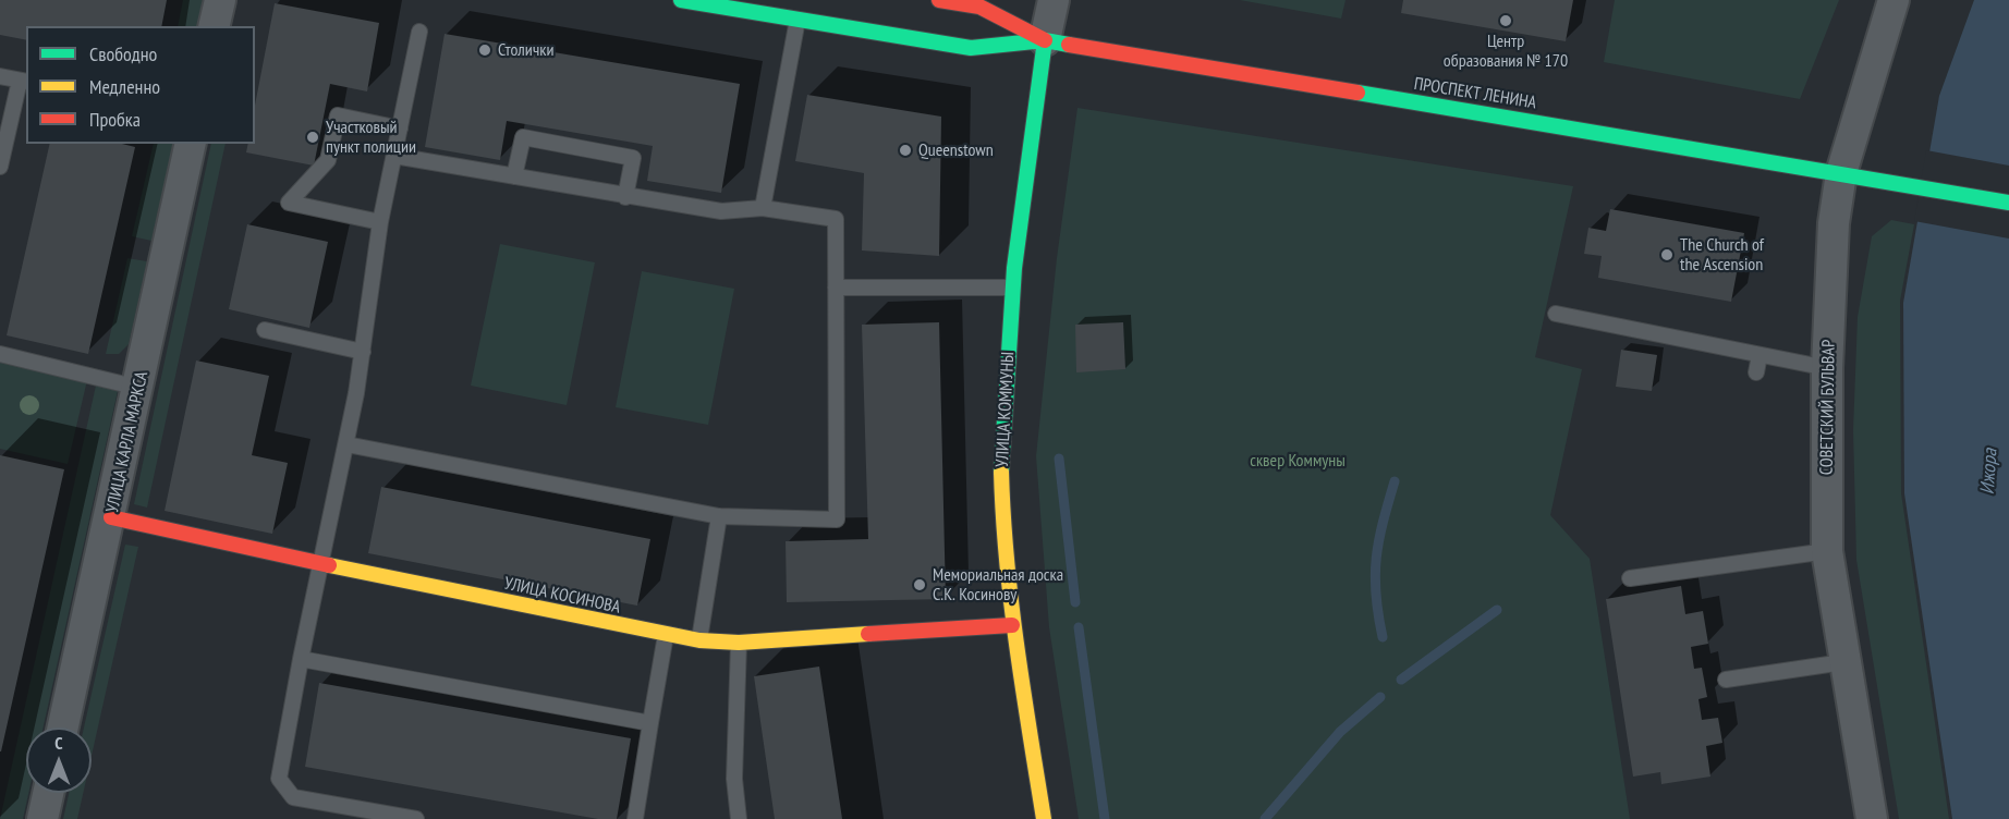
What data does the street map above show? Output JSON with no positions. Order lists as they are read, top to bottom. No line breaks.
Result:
{"streets":{"street":["ПРОСПЕКТ ЛЕНИНА","СОВЕТСКИЙ БУЛЬВАР","УЛИЦА КОММУНЫ","УЛИЦА КАРЛА МАРКСА","УЛИЦА КОСИНОВА"]},"crossings":[["ПРОСПЕКТ ЛЕНИНА","СОВЕТСКИЙ БУЛЬВАР"],["ПРОСПЕКТ ЛЕНИНА","УЛИЦА КОММУНЫ"],["УЛИЦА КОММУНЫ","УЛИЦА КОСИНОВА"],["УЛИЦА КАРЛА МАРКСА","УЛИЦА КОСИНОВА"]],"water":["Ижора"],"parks":["сквер Коммуны"],"places":["Центр образования № 170","Столички","Участковый пункт полиции","Queenstown","The Church of the Ascension","Мемориальная доска С.К. Косинову"],"legend":["Свободно","Медленно","Пробка"],"north":"top"}
